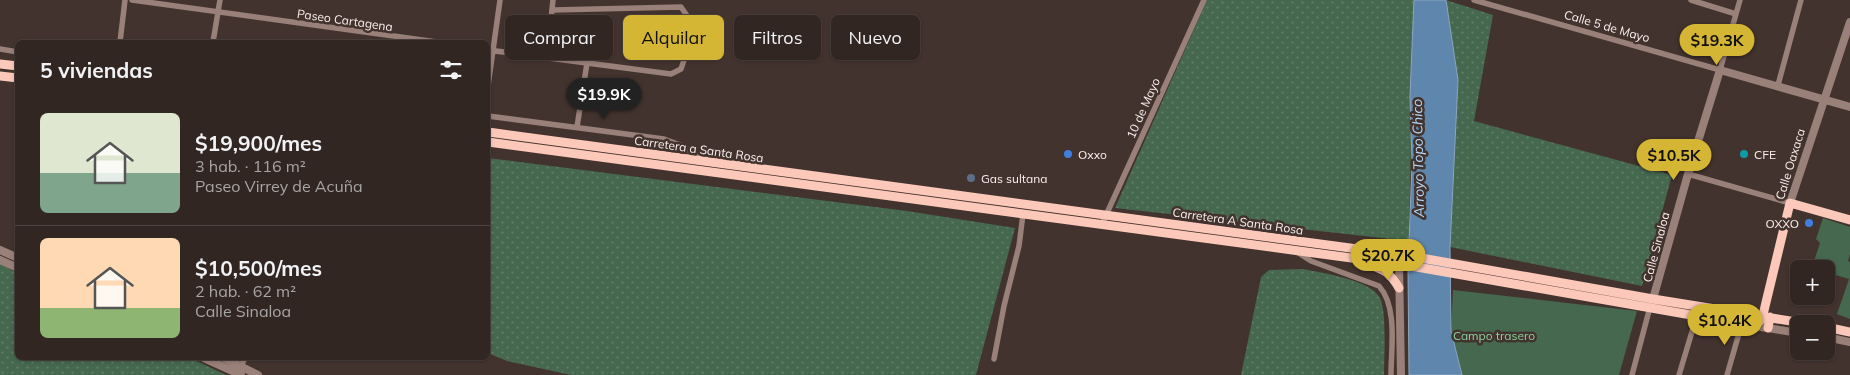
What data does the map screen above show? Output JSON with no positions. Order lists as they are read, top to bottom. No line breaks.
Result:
{"streets":{"main road":["Carretera a Santa Rosa","Calle Oaxaca","Carretera A Santa Rosa"],"street":["Paseo Cartagena","Calle 5 de Mayo","10 de Mayo","Calle Sinaloa"]},"crossings":[["Calle 5 de Mayo","Calle Oaxaca"],["Calle 5 de Mayo","Calle Sinaloa"],["10 de Mayo","Carretera A Santa Rosa"],["Carretera a Santa Rosa","Carretera A Santa Rosa"],["Carretera A Santa Rosa","Calle Sinaloa"]],"water":["Arroyo Topo Chico"],"parks":["Campo trasero"],"places":["Oxxo","CFE","Gas sultana","OXXO"],"page":{"chip":["Comprar","Alquilar","Filtros","Nuevo"],"price":["$19.3K","$19.9K","$10.5K","$20.7K","$10.4K"],"heading":"5 viviendas","list":[{"name":"$19,900/mes","note":"3 hab. · 116 m² · Paseo Virrey de Acuña"},{"name":"$10,500/mes","note":"2 hab. · 62 m² · Calle Sinaloa"}],"map_buttons":["+","−"]}}
